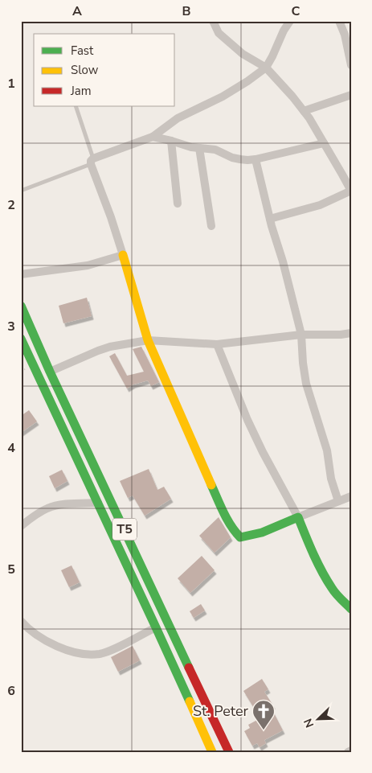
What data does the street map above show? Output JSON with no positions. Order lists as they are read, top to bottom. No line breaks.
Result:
{"streets":{"main road":["T5"]},"places":{"church":["St. Peter"]},"legend":["Fast","Slow","Jam"],"north":"bottom left","grid":{"columns":["A","B","C"],"rows":["1","2","3","4","5","6"]}}
